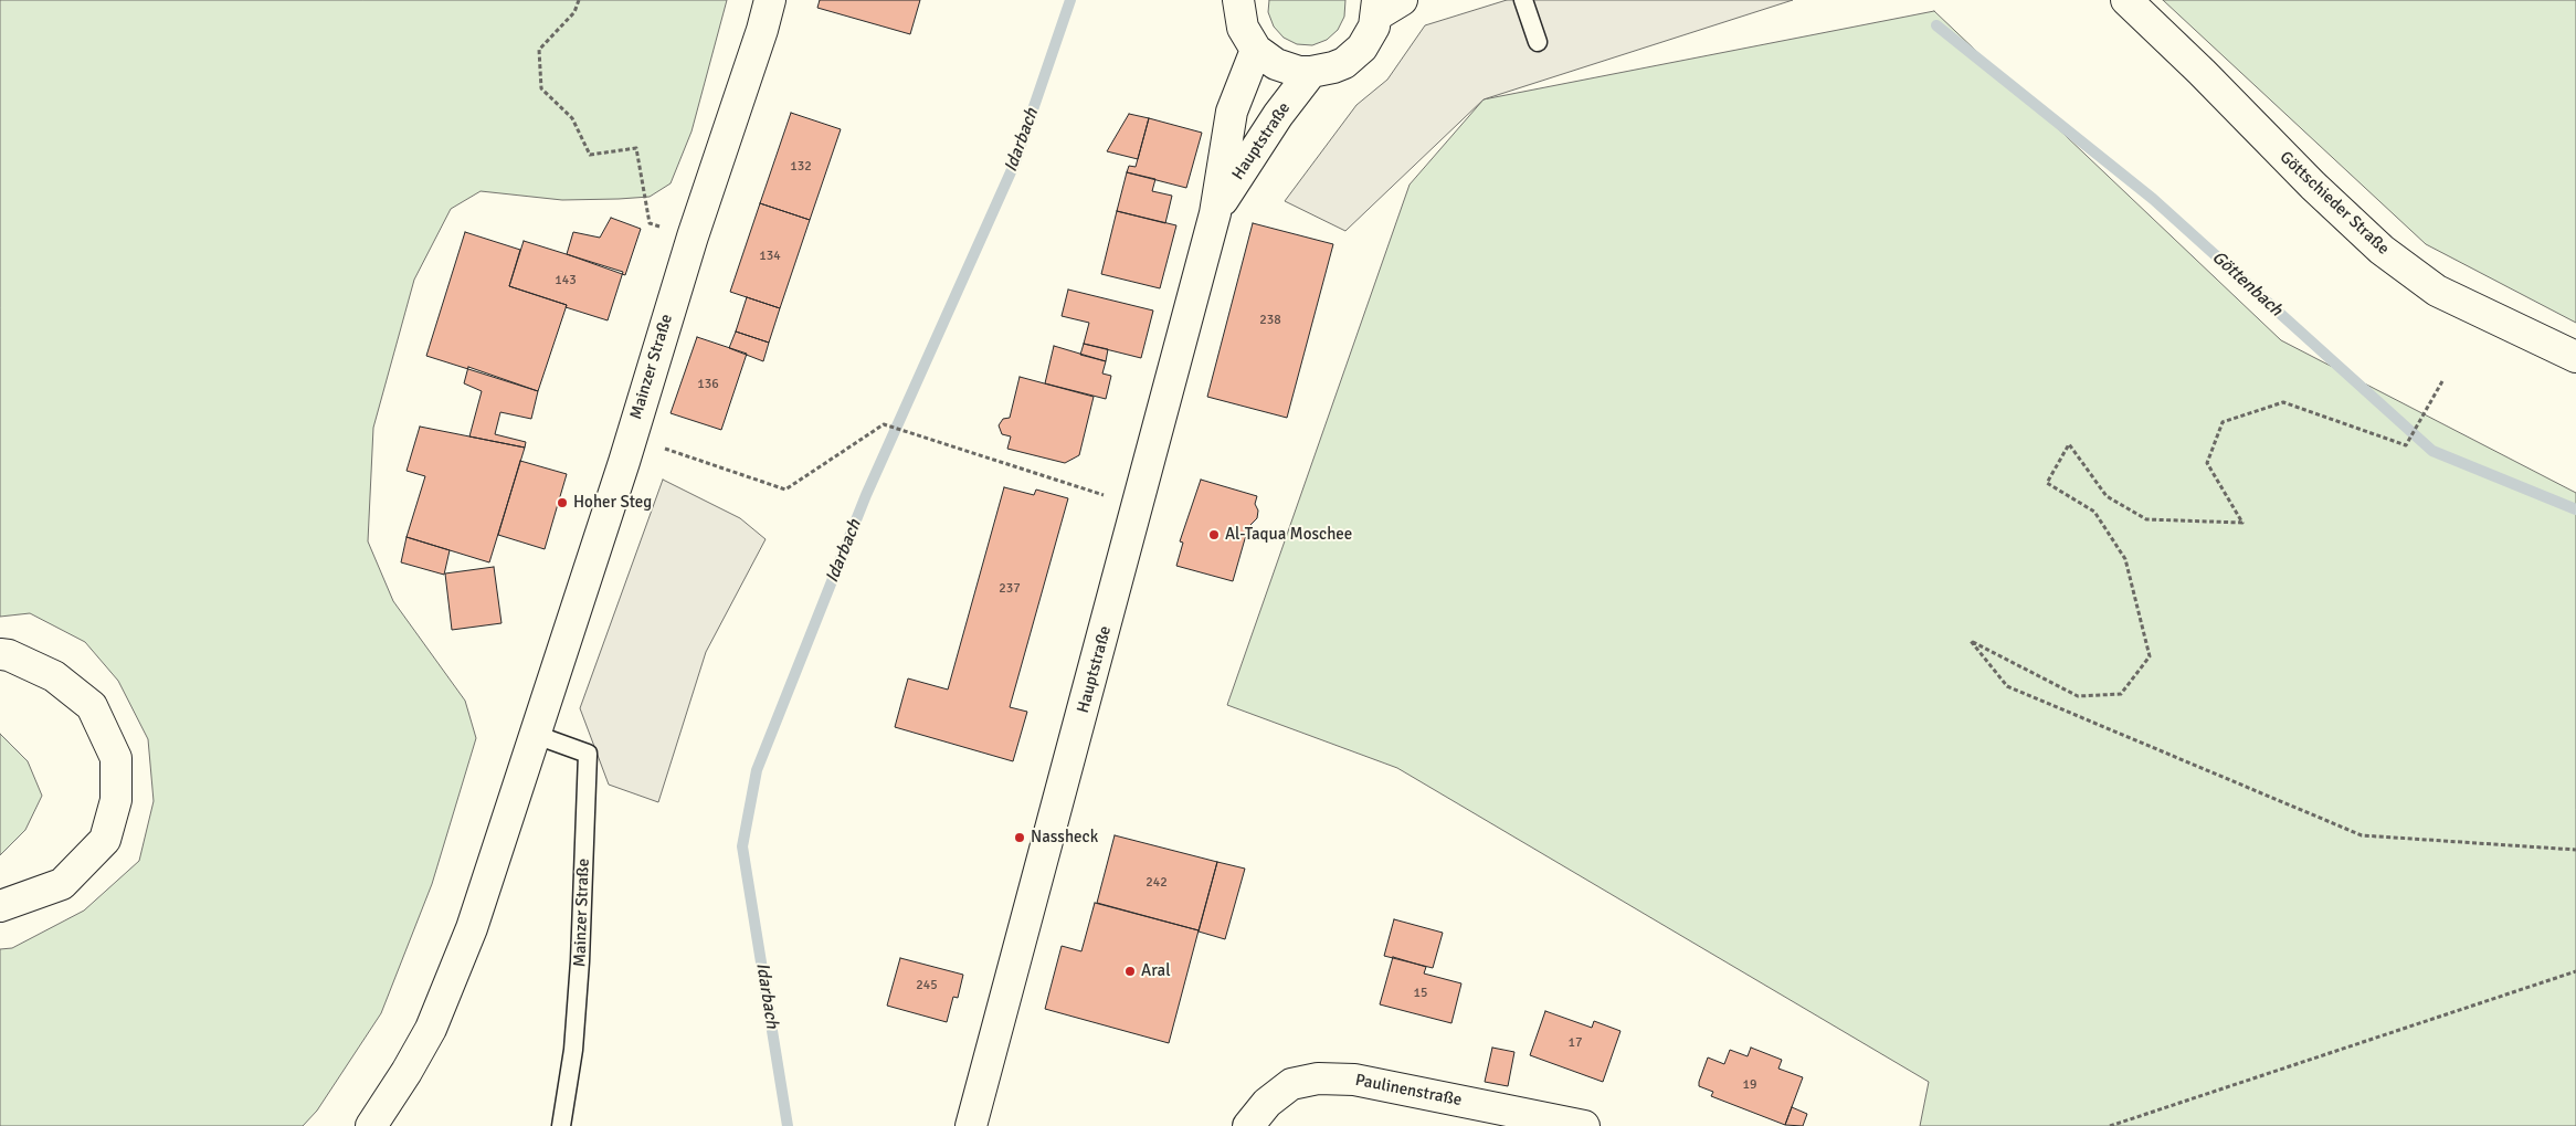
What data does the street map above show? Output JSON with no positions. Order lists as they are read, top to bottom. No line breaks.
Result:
{"streets":{"main road":["Hauptstraße","Göttschieder Straße","Mainzer Straße","Paulinenstraße"]},"water":["Idarbach","Göttenbach"],"places":["Hoher Steg","Al-Taqua Moschee","Nassheck","Aral"],"house_numbers":["132","134","143","238","136","237","242","245","15","17","19"]}
